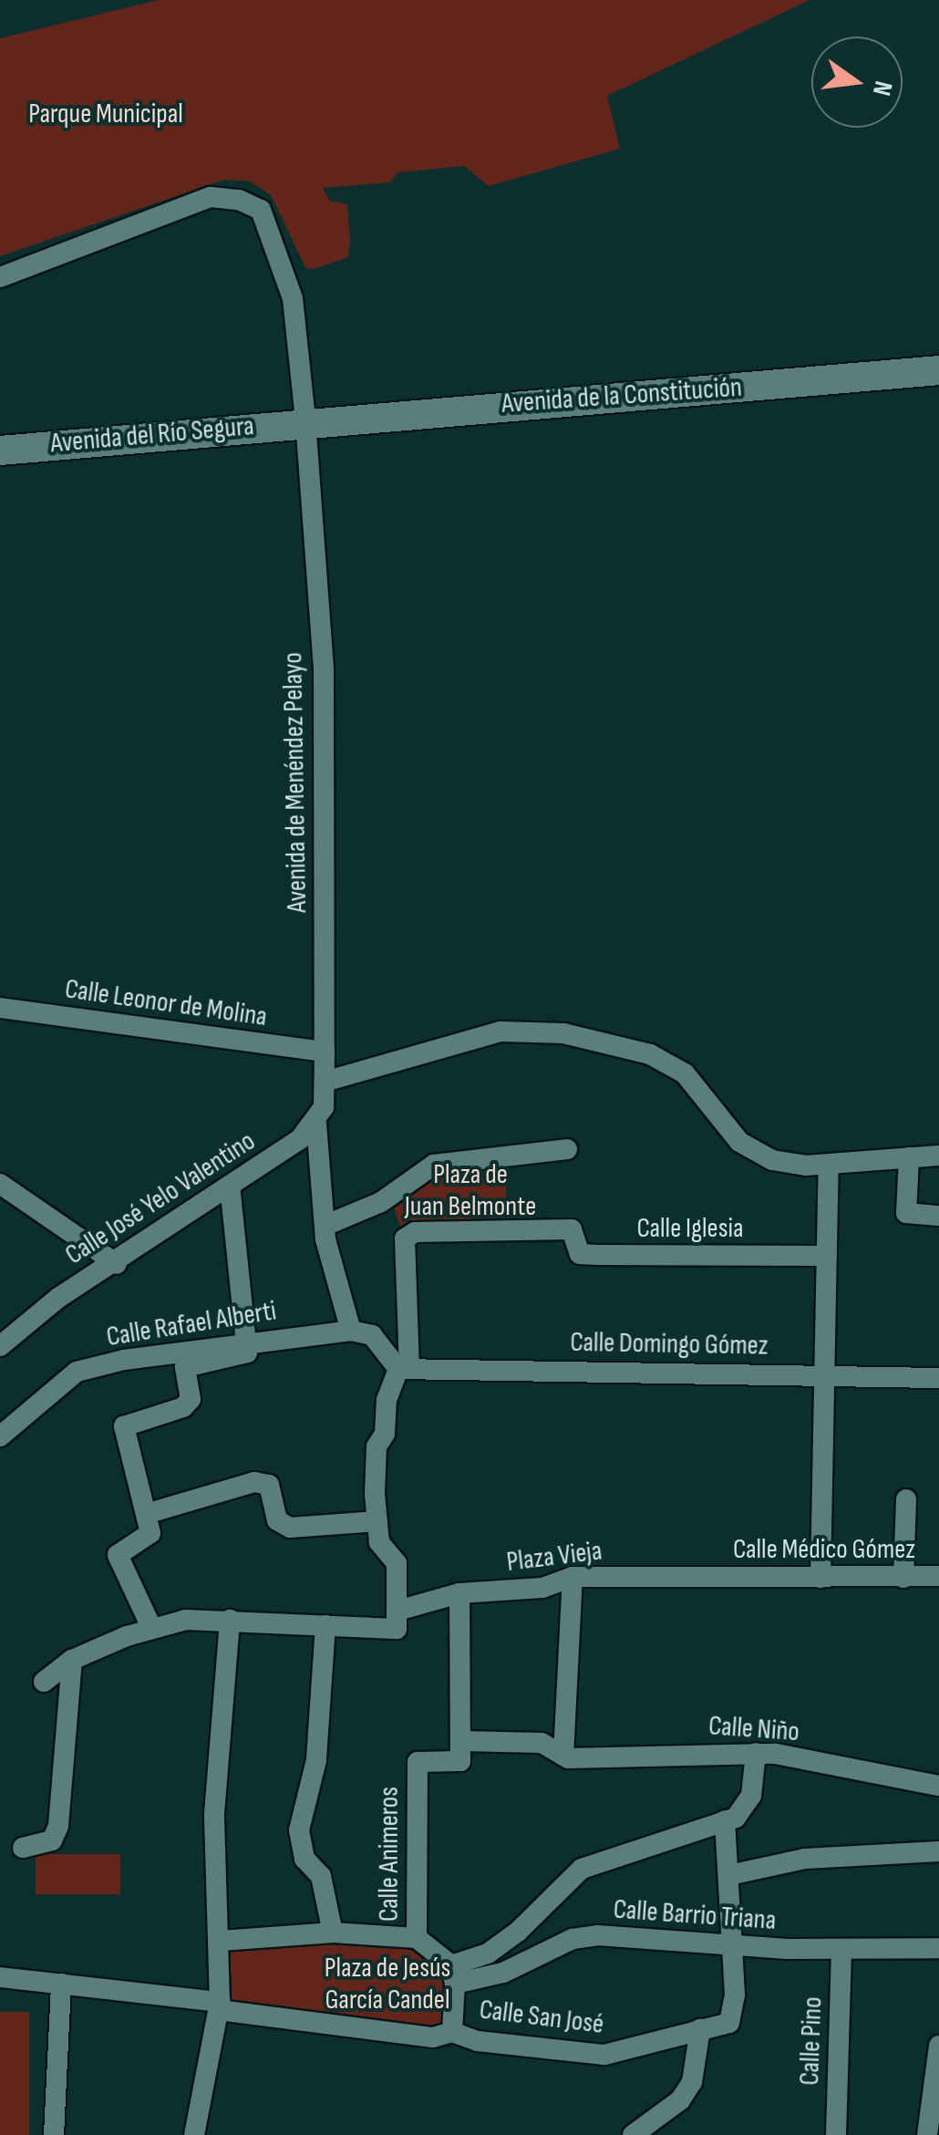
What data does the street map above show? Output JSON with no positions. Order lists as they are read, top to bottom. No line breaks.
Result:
{"streets":{"street":["Avenida de la Constitución","Avenida del Río Segura","Avenida de Menéndez Pelayo","Calle Leonor de Molina","Calle José Yelo Valentino","Calle Iglesia","Calle Rafael Alberti","Calle Domingo Gómez","Calle Médico Gómez","Plaza Vieja","Calle Niño","Calle Animeros","Calle Barrio Triana","Calle San José","Calle Pino"]},"crossings":[["Avenida de la Constitución","Avenida del Río Segura"],["Avenida de la Constitución","Avenida de Menéndez Pelayo"],["Avenida del Río Segura","Avenida de Menéndez Pelayo"],["Avenida de Menéndez Pelayo","Calle Leonor de Molina"],["Calle Iglesia","Calle Domingo Gómez"],["Calle Médico Gómez","Plaza Vieja"],["Calle Niño","Calle Animeros"],["Calle Barrio Triana","Calle San José"],["Calle Barrio Triana","Calle Pino"]],"parks":["Parque Municipal","Plaza de Juan Belmonte","Plaza de Jesús García Candel"],"north":"right"}
